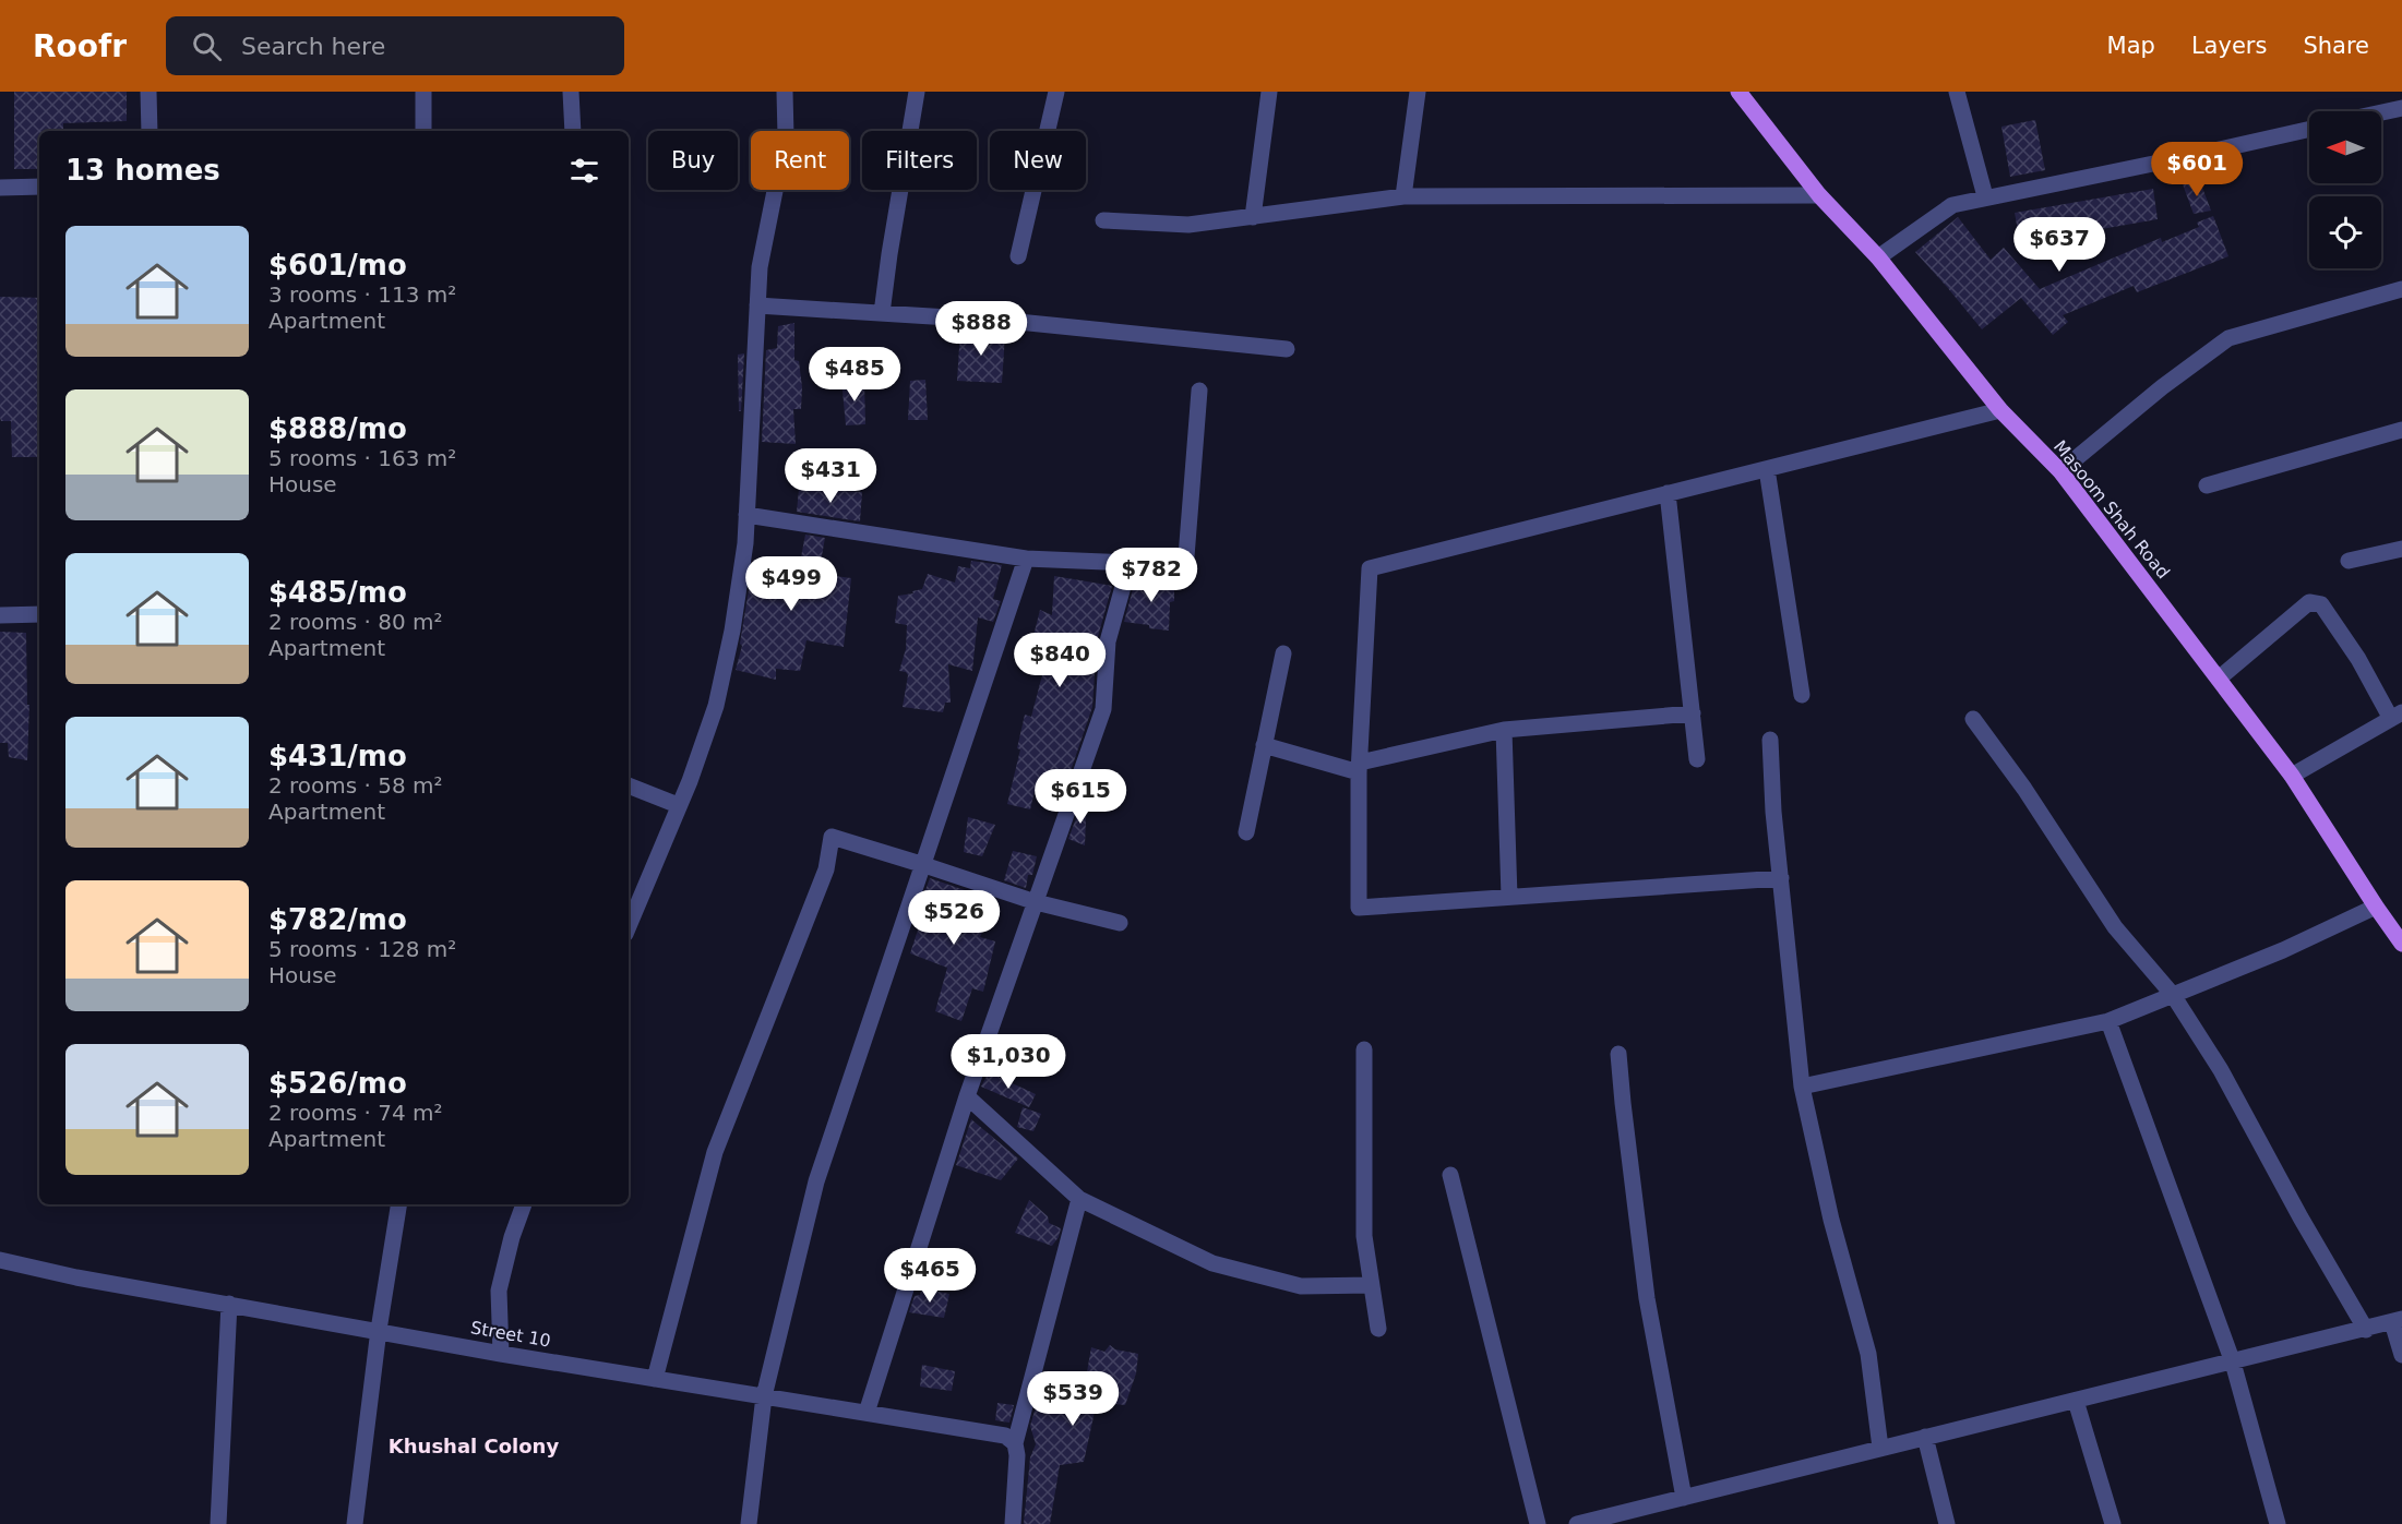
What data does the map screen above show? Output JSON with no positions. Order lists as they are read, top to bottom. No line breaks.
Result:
{"streets":{"main road":["Masoom Shah Road"],"street":["Street 10"]},"districts":["Khushal Colony"],"north":"left","page":{"header":"Roofr","search":"Search here","nav":["Map","Layers","Share"],"chip":["Buy","Rent","Filters","New"],"heading":"13 homes","price":["$601","$637","$888","$485","$431","$782","$499","$840","$615","$526","$1,030","$465","$539"],"list":[{"name":"$601/mo","note":"3 rooms · 113 m² · Apartment"},{"name":"$888/mo","note":"5 rooms · 163 m² · House"},{"name":"$485/mo","note":"2 rooms · 80 m² · Apartment"},{"name":"$431/mo","note":"2 rooms · 58 m² · Apartment"},{"name":"$782/mo","note":"5 rooms · 128 m² · House"},{"name":"$526/mo","note":"2 rooms · 74 m² · Apartment"}]}}
